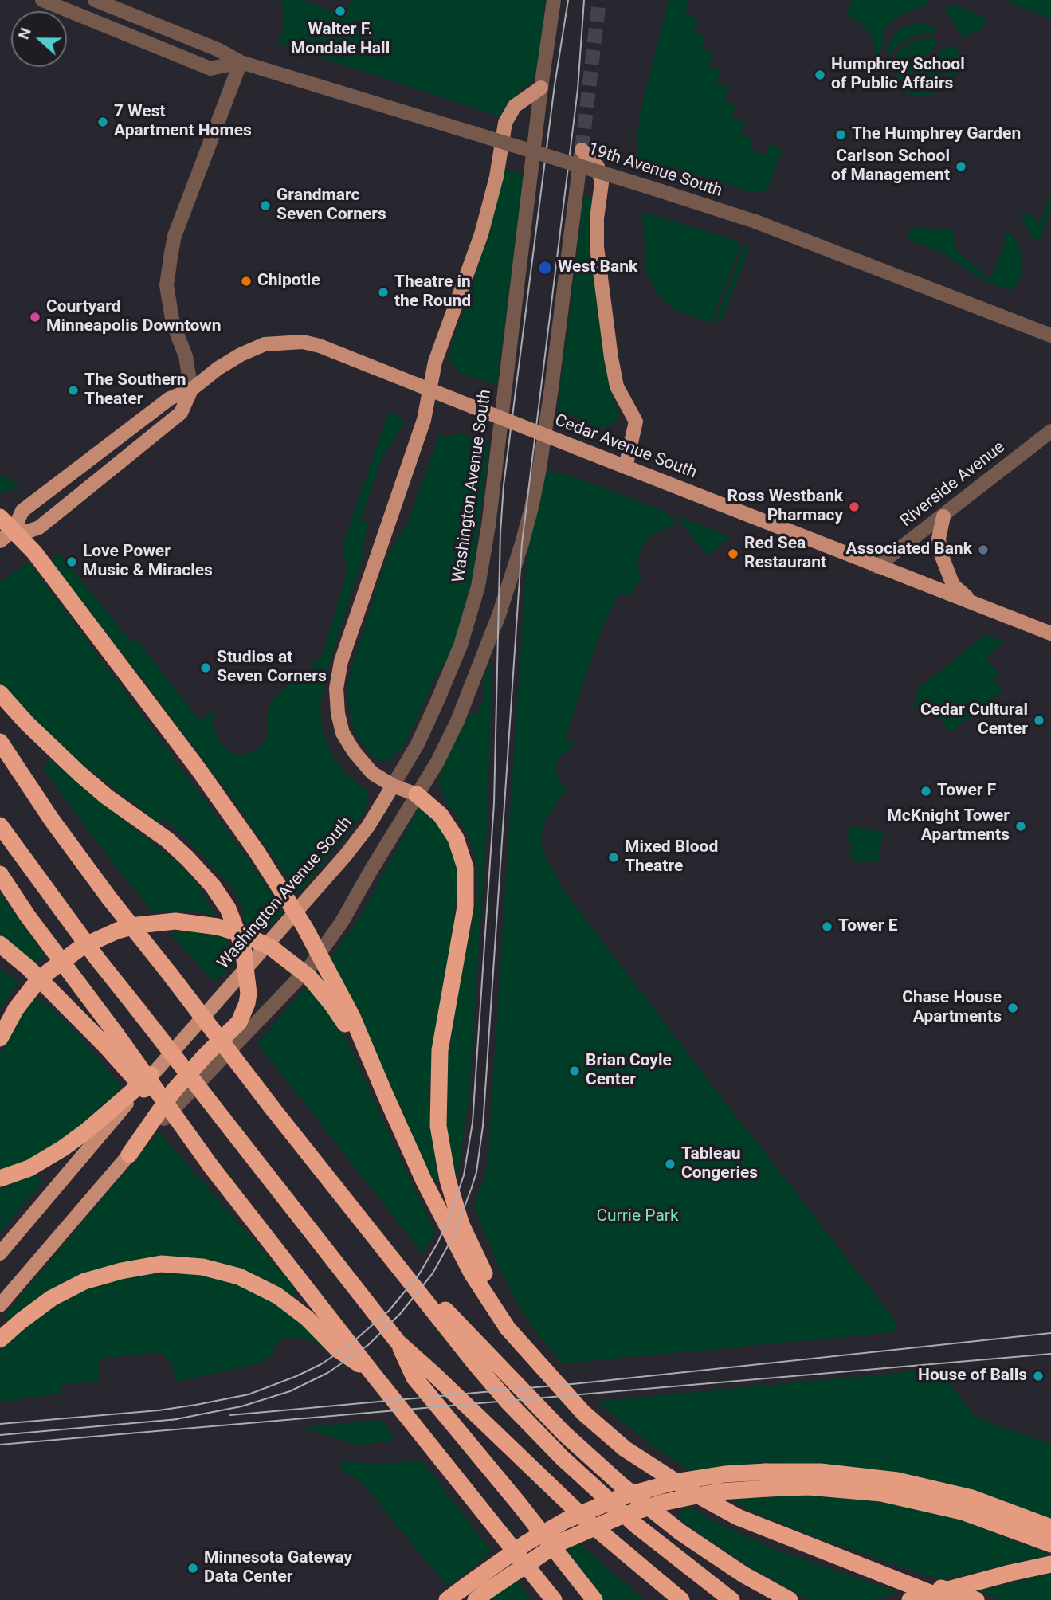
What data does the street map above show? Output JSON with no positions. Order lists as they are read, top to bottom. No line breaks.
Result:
{"streets":{"main road":["Cedar Avenue South","Washington Avenue South"],"street":["19th Avenue South","Riverside Avenue"]},"crossings":[["Cedar Avenue South","Riverside Avenue"]],"parks":["Currie Park"],"places":["Walter F. Mondale Hall","Humphrey School of Public Affairs","7 West Apartment Homes","The Humphrey Garden","Carlson School of Management","Grandmarc Seven Corners","West Bank","Chipotle","Theatre in the Round","Courtyard Minneapolis Downtown","The Southern Theater","Ross Westbank Pharmacy","Associated Bank","Red Sea Restaurant","Love Power Music & Miracles","Studios at Seven Corners","Cedar Cultural Center","Tower F","McKnight Tower Apartments","Mixed Blood Theatre","Tower E","Chase House Apartments","Brian Coyle Center","Tableau Congeries","House of Balls","Minnesota Gateway Data Center"],"north":"left"}
